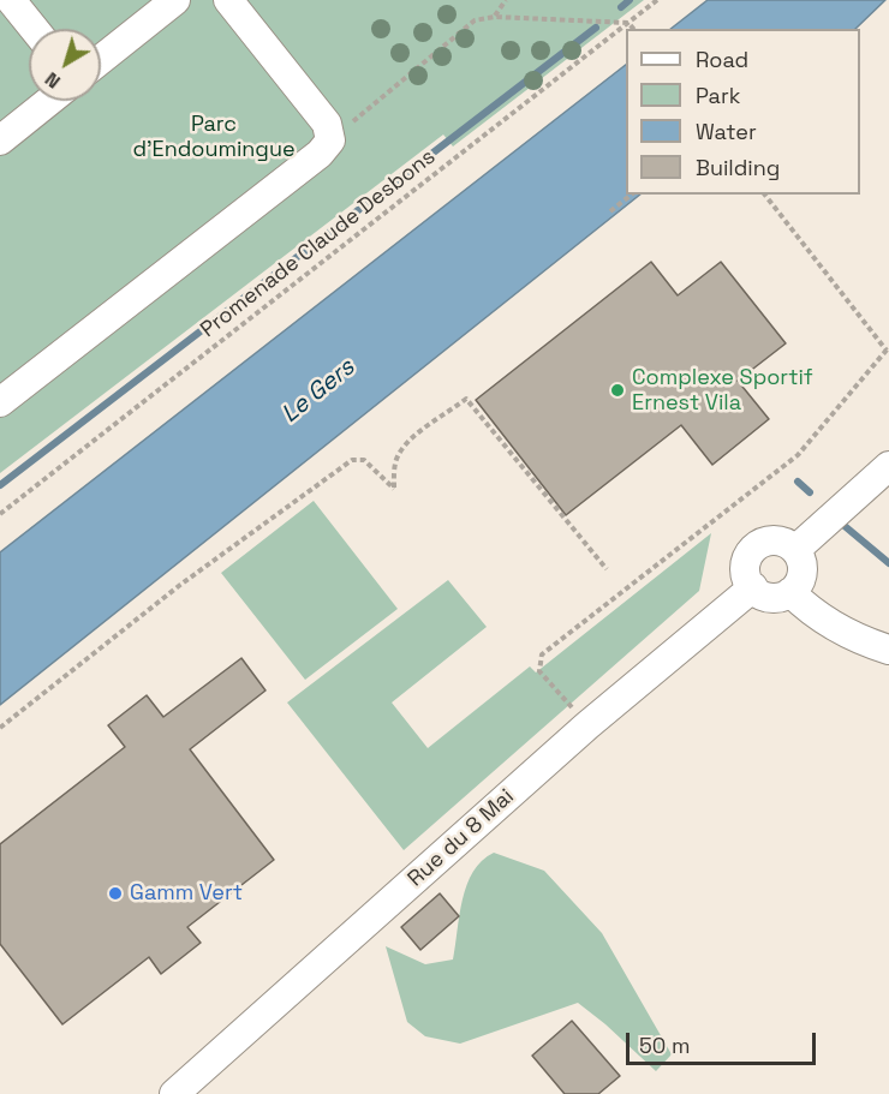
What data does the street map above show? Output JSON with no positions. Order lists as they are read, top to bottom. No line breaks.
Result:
{"streets":{"street":["Rue du 8 Mai"],"path":["Promenade Claude Desbons"]},"water":["Le Gers"],"parks":["Parc d’Endoumingue"],"places":["Complexe Sportif Ernest Vila","Gamm Vert"],"legend":["Road","Park","Water","Building"],"scale_bar":"50 m","north":"bottom left"}
